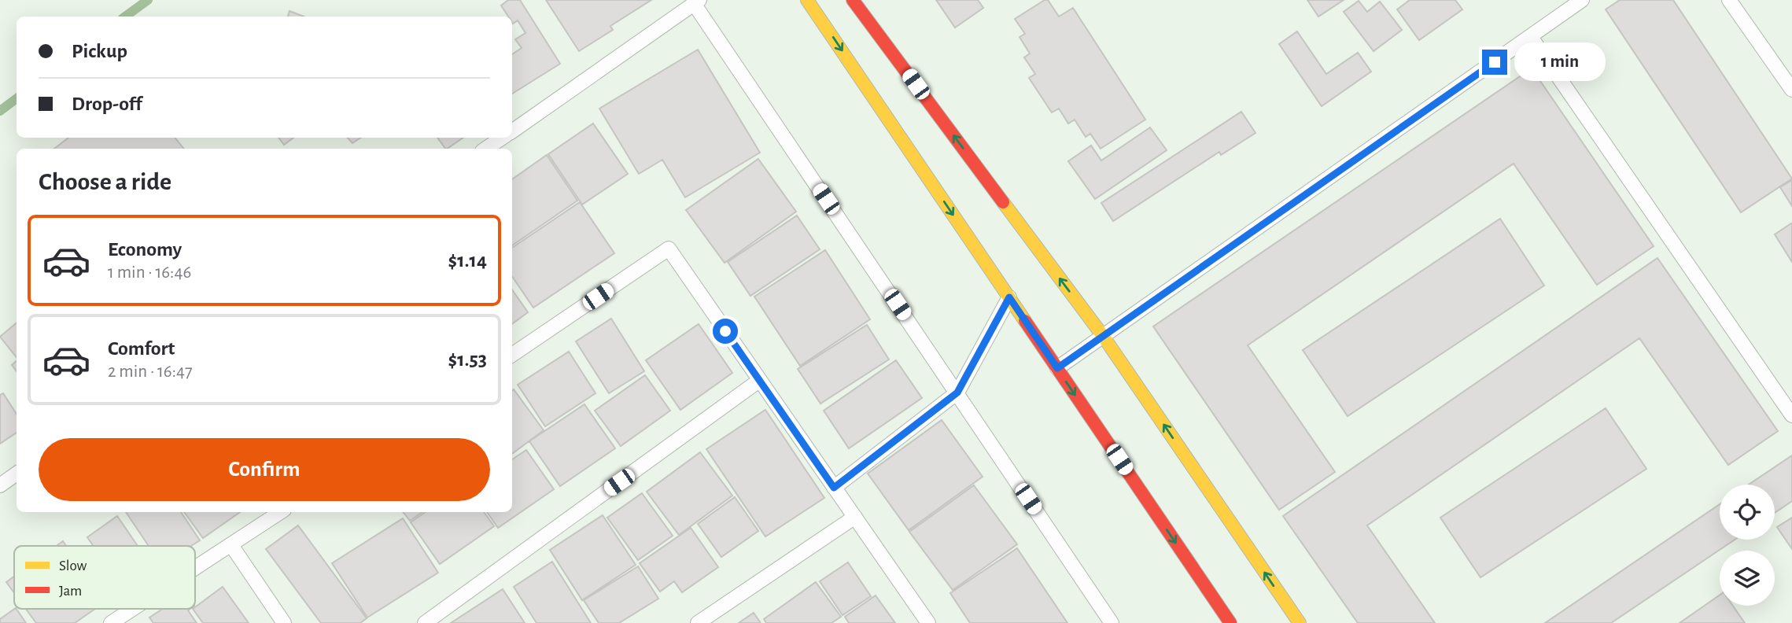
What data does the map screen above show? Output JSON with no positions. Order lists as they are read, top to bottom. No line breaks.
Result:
{"legend":["Slow","Jam"],"page":{"banner":["Pickup","Drop-off"],"bubble":"1 min","heading":"Choose a ride","list":[{"name":"Economy","note":"1 min · 16:46","value":"$1.14"},{"name":"Comfort","note":"2 min · 16:47","value":"$1.53"}],"buttons":"Confirm"}}
